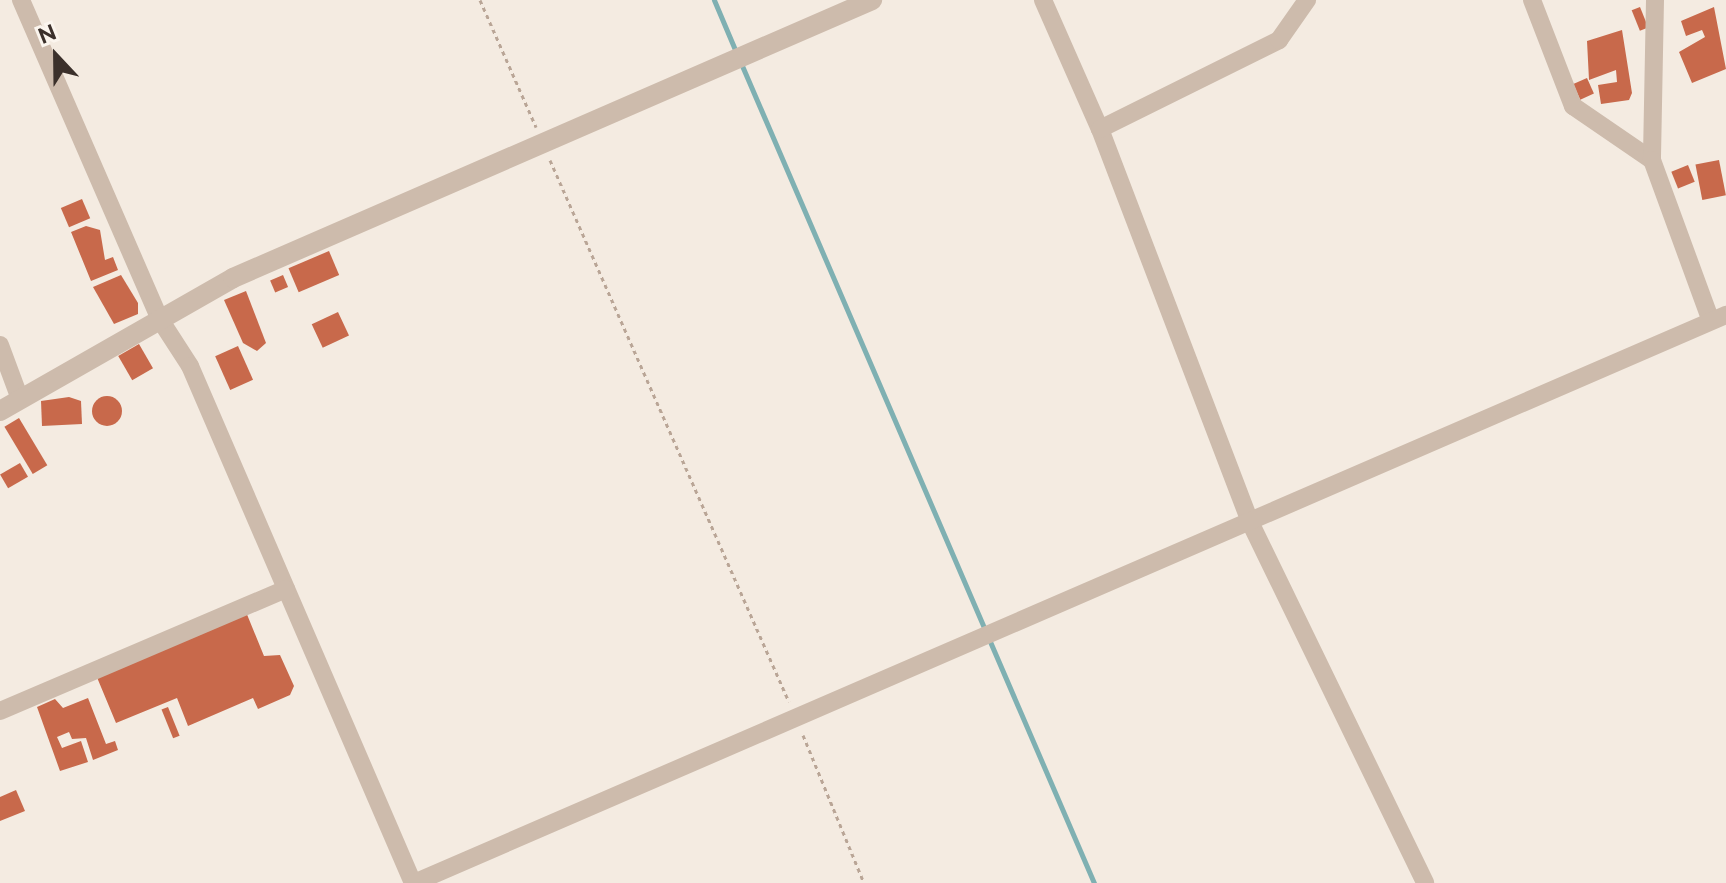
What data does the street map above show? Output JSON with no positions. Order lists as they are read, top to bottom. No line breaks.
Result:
{"north":"top"}
